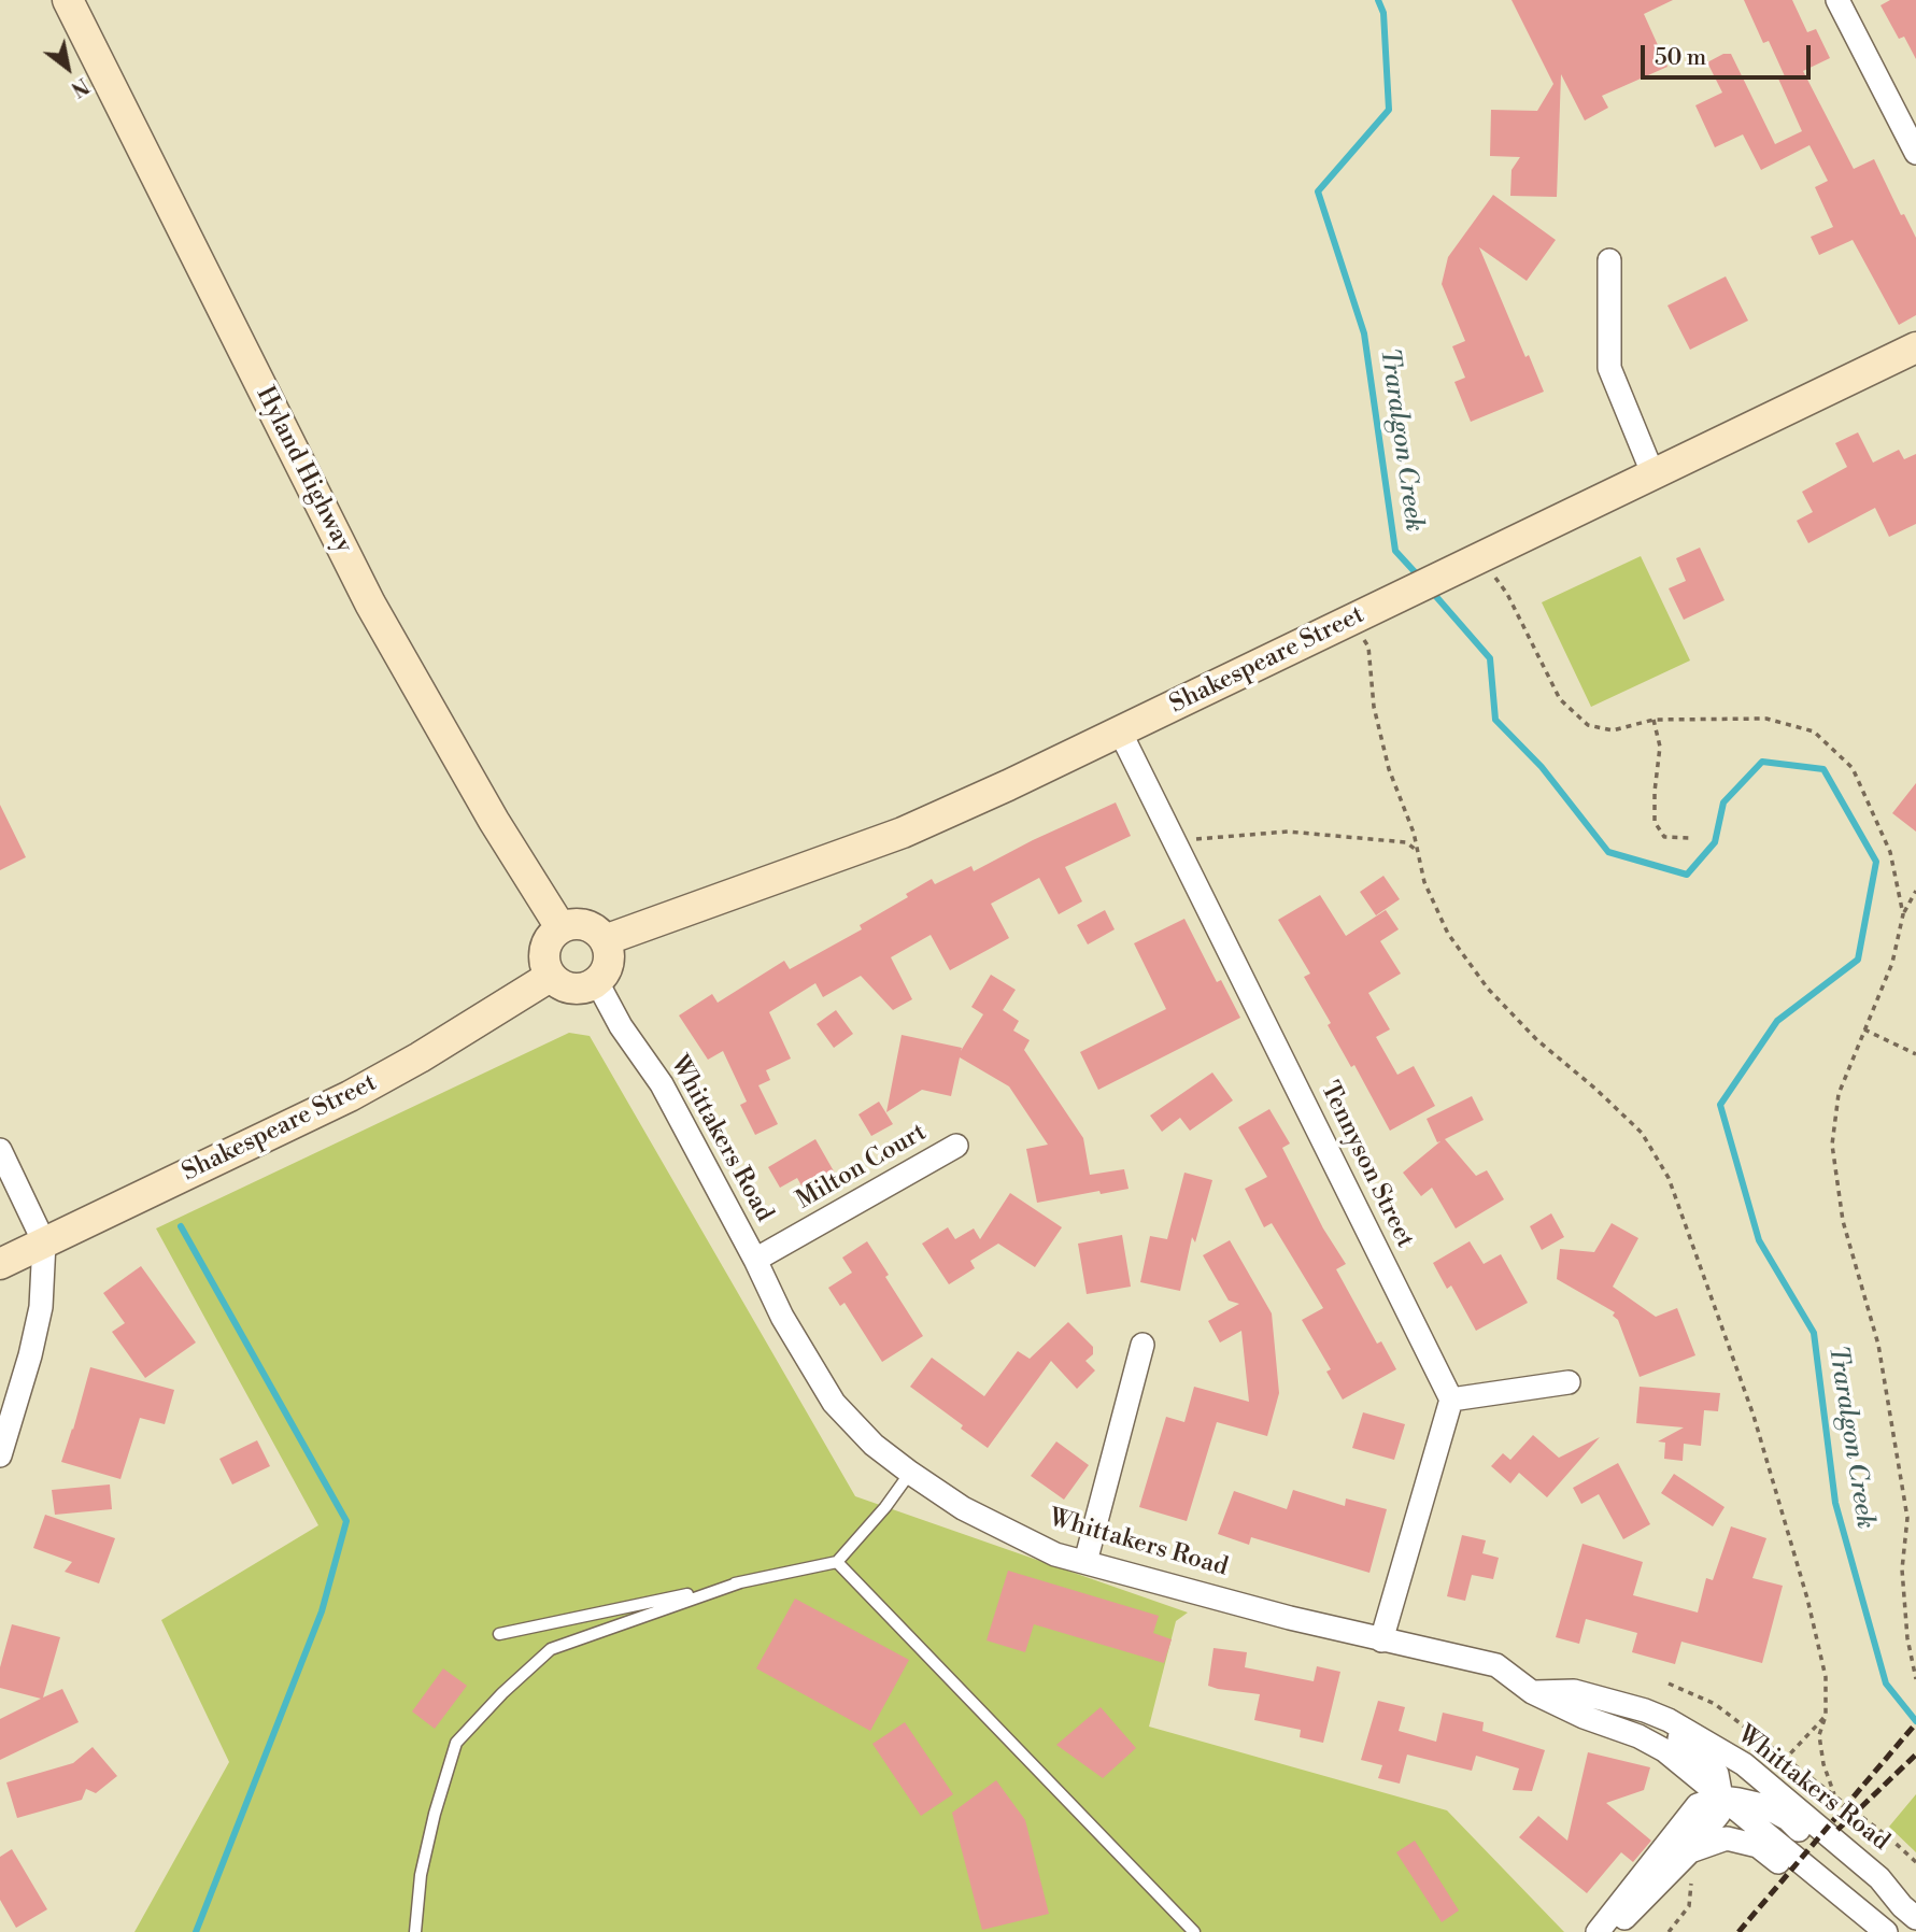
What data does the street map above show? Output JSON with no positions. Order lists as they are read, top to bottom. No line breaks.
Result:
{"streets":{"main road":["Hyland Highway","Shakespeare Street"],"street":["Whittakers Road","Tennyson Street","Milton Court"]},"crossings":[["Hyland Highway","Shakespeare Street"],["Hyland Highway","Whittakers Road"],["Shakespeare Street","Whittakers Road"],["Shakespeare Street","Tennyson Street"],["Whittakers Road","Milton Court"]],"water":["Traralgon Creek"],"scale_bar":"50 m","north":"bottom right"}
